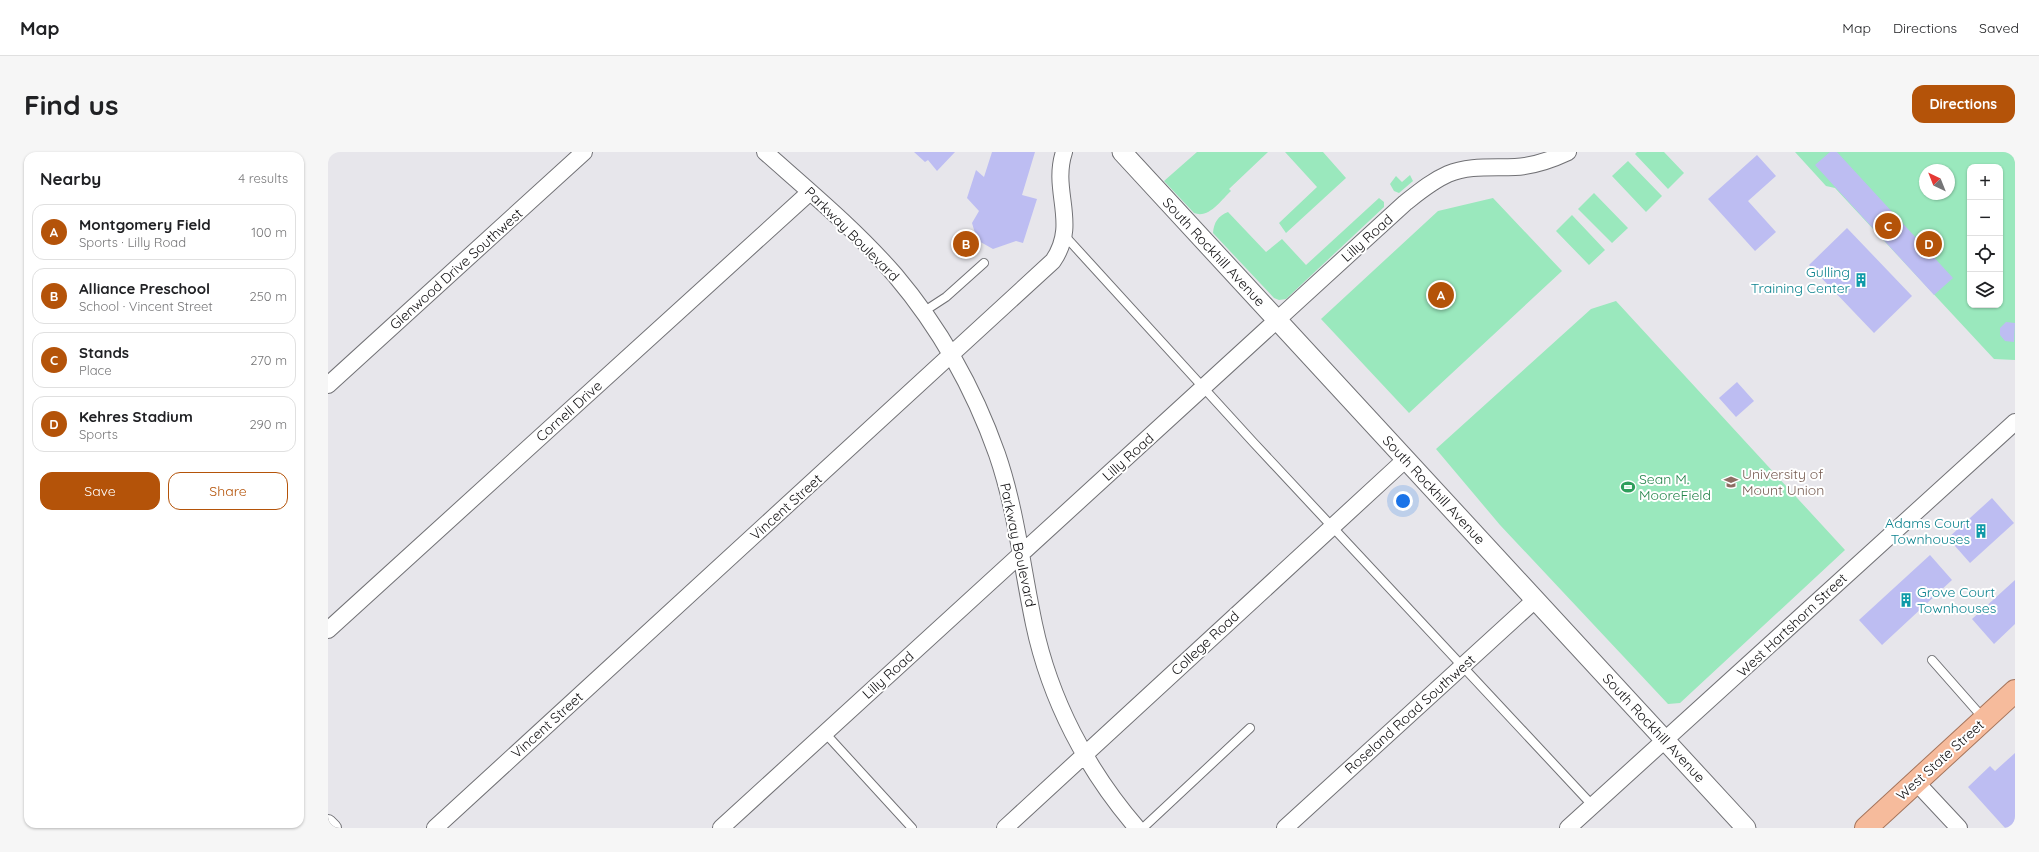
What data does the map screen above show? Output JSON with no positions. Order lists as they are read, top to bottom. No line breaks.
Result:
{"streets":{"highway":["West State Street"],"street":["Parkway Boulevard","Lilly Road","South Rockhill Avenue","Glenwood Drive Southwest","Cornell Drive","Vincent Street","West Hartshorn Street","College Road","Roseland Road Southwest"]},"crossings":[["Parkway Boulevard","Lilly Road"],["Parkway Boulevard","Cornell Drive"],["Parkway Boulevard","Vincent Street"],["Parkway Boulevard","College Road"],["Lilly Road","South Rockhill Avenue"],["South Rockhill Avenue","West Hartshorn Street"],["South Rockhill Avenue","College Road"],["South Rockhill Avenue","Roseland Road Southwest"]],"places":{"building":["Gulling Training Center","Adams Court Townhouses","Grove Court Townhouses"],"school or university":["University of Mount Union"],"sports":["Sean M. MooreField"]},"north":"top left","page":{"header":"Map","nav":["Map","Directions","Saved"],"buttons":["Directions",["Save","Share"]],"title":"Find us","heading":["Nearby","4 results"],"map_buttons":["+","−"],"list":[{"mark":"A","name":"Montgomery Field","note":"Sports · Lilly Road","value":"100 m"},{"mark":"B","name":"Alliance Preschool","note":"School · Vincent Street","value":"250 m"},{"mark":"C","name":"Stands","note":"Place","value":"270 m"},{"mark":"D","name":"Kehres Stadium","note":"Sports","value":"290 m"}],"pins":["C","B","D","A"]}}
